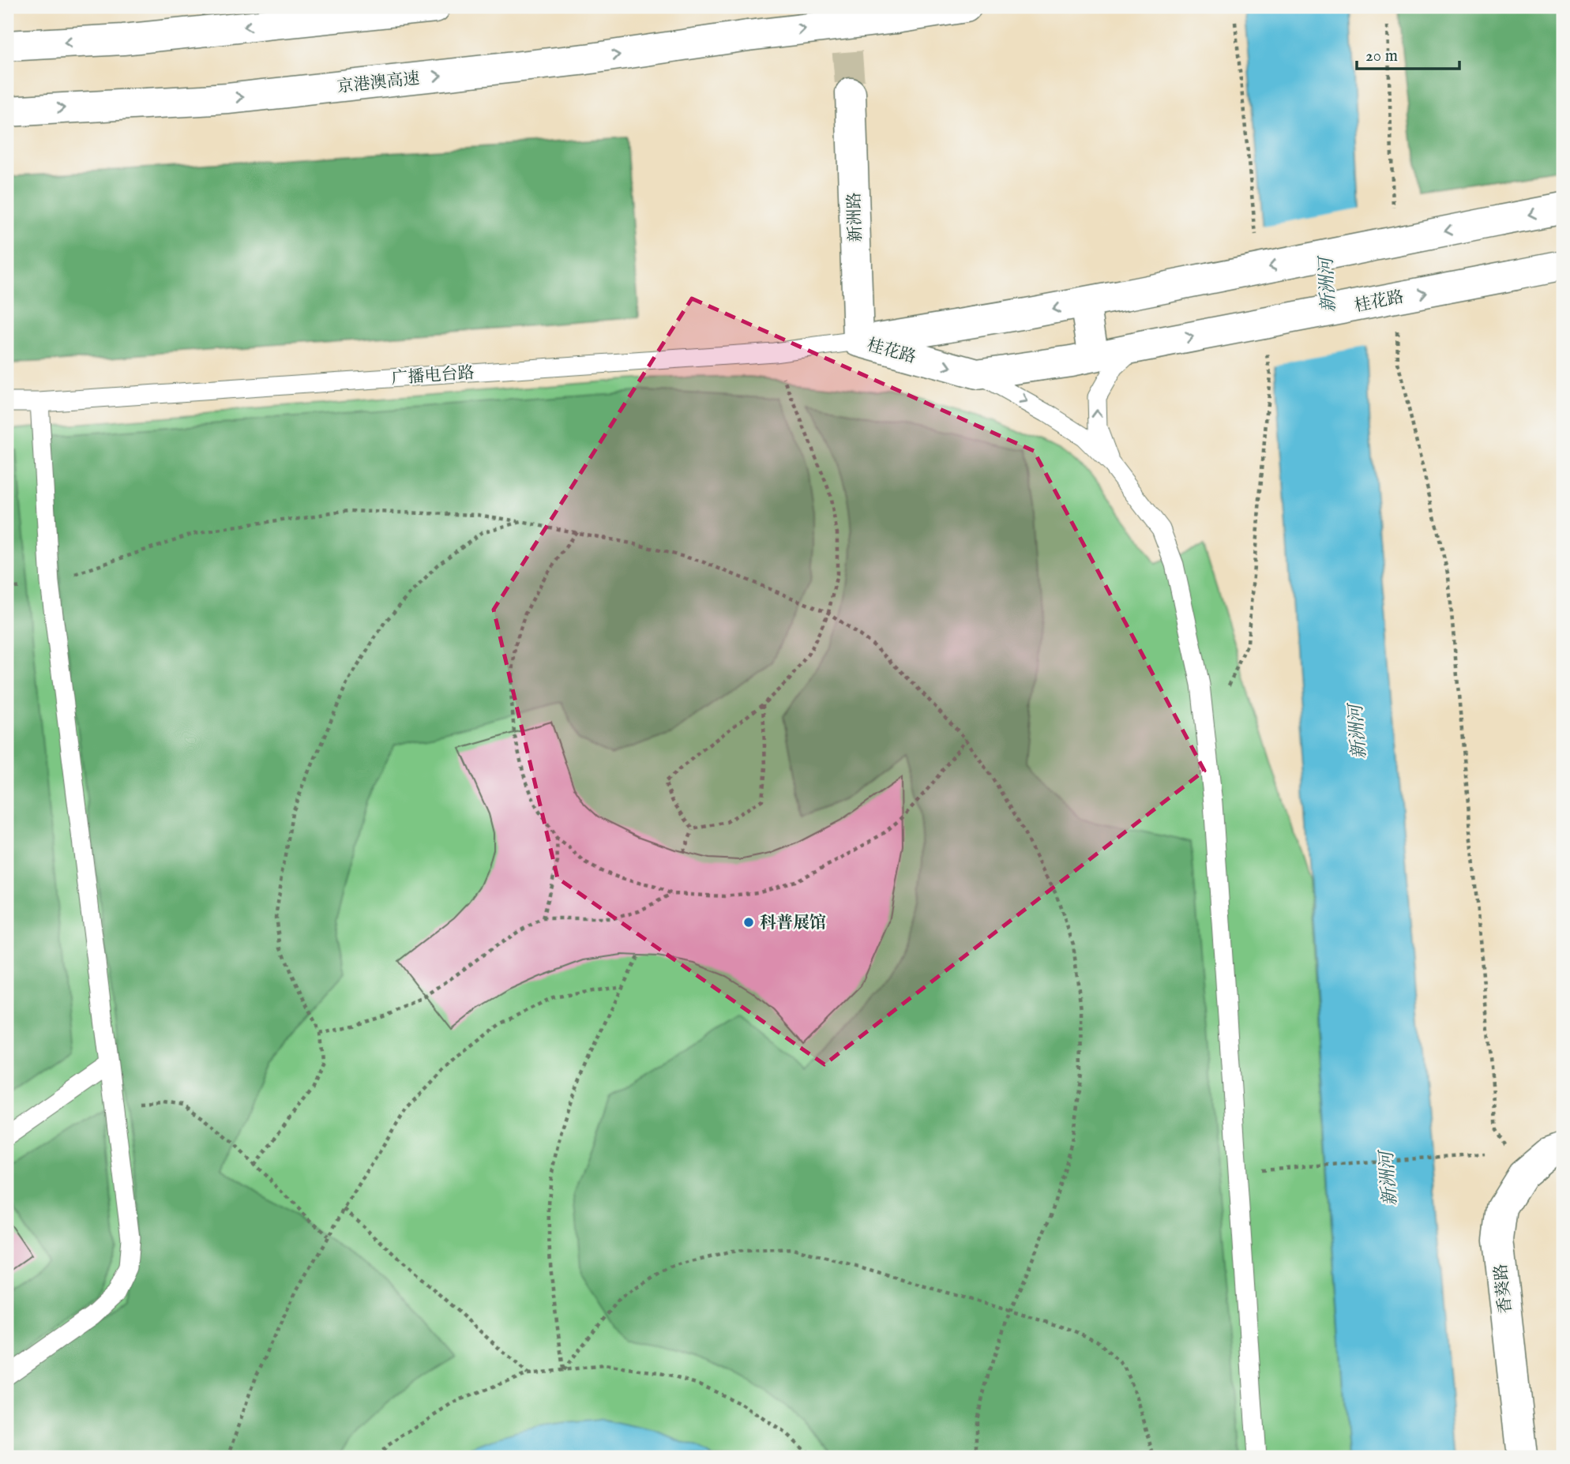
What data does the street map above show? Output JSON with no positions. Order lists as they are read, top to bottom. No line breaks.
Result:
{"streets":{"main road":["京港澳高速","新洲路","桂花路","香葵路"],"lane":["广播电台路"]},"crossings":[["新洲路","桂花路"],["新洲路","广播电台路"],["桂花路","广播电台路"]],"water":["新洲河"],"places":["科普展馆"],"scale_bar":"20 m"}
